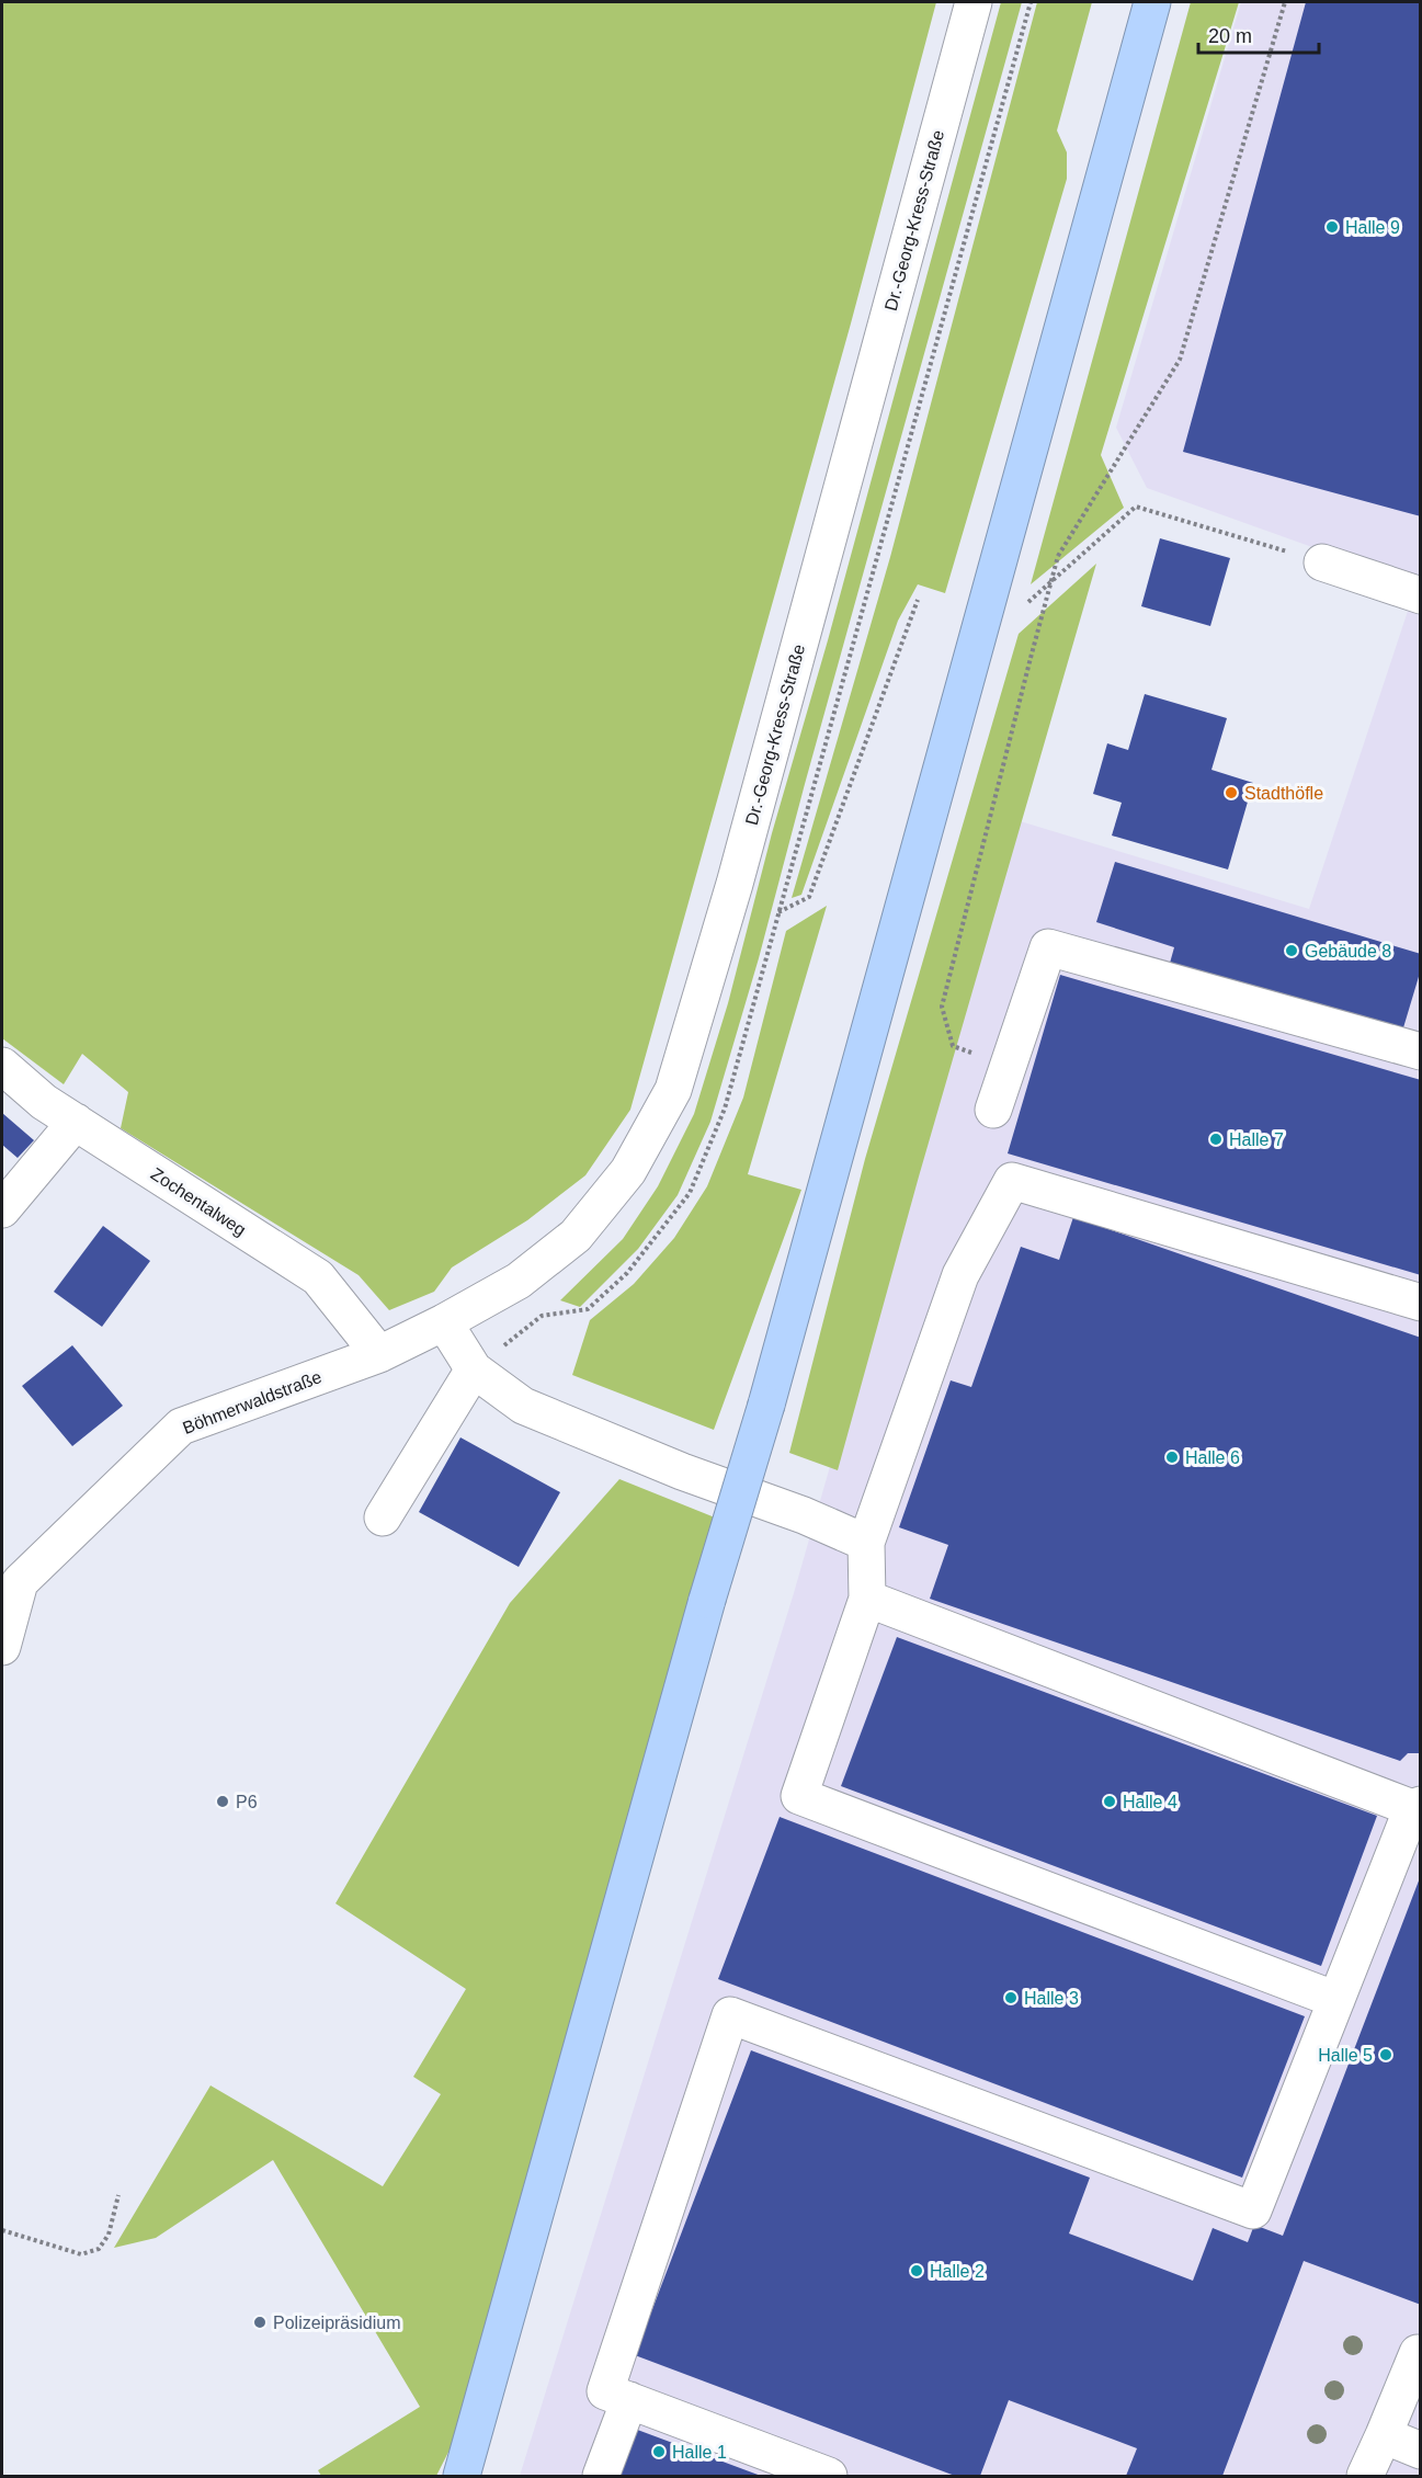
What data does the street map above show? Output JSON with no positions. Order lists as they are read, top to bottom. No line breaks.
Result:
{"streets":{"street":["Dr.-Georg-Kress-Straße","Zochentalweg","Böhmerwaldstraße"]},"crossings":[["Dr.-Georg-Kress-Straße","Böhmerwaldstraße"],["Zochentalweg","Böhmerwaldstraße"]],"places":["Halle 9","Stadthöfle","Gebäude 8","Halle 7","Halle 6","P6","Halle 4","Halle 3","Halle 5","Halle 2","Polizeipräsidium","Halle 1"],"scale_bar":"20 m"}
